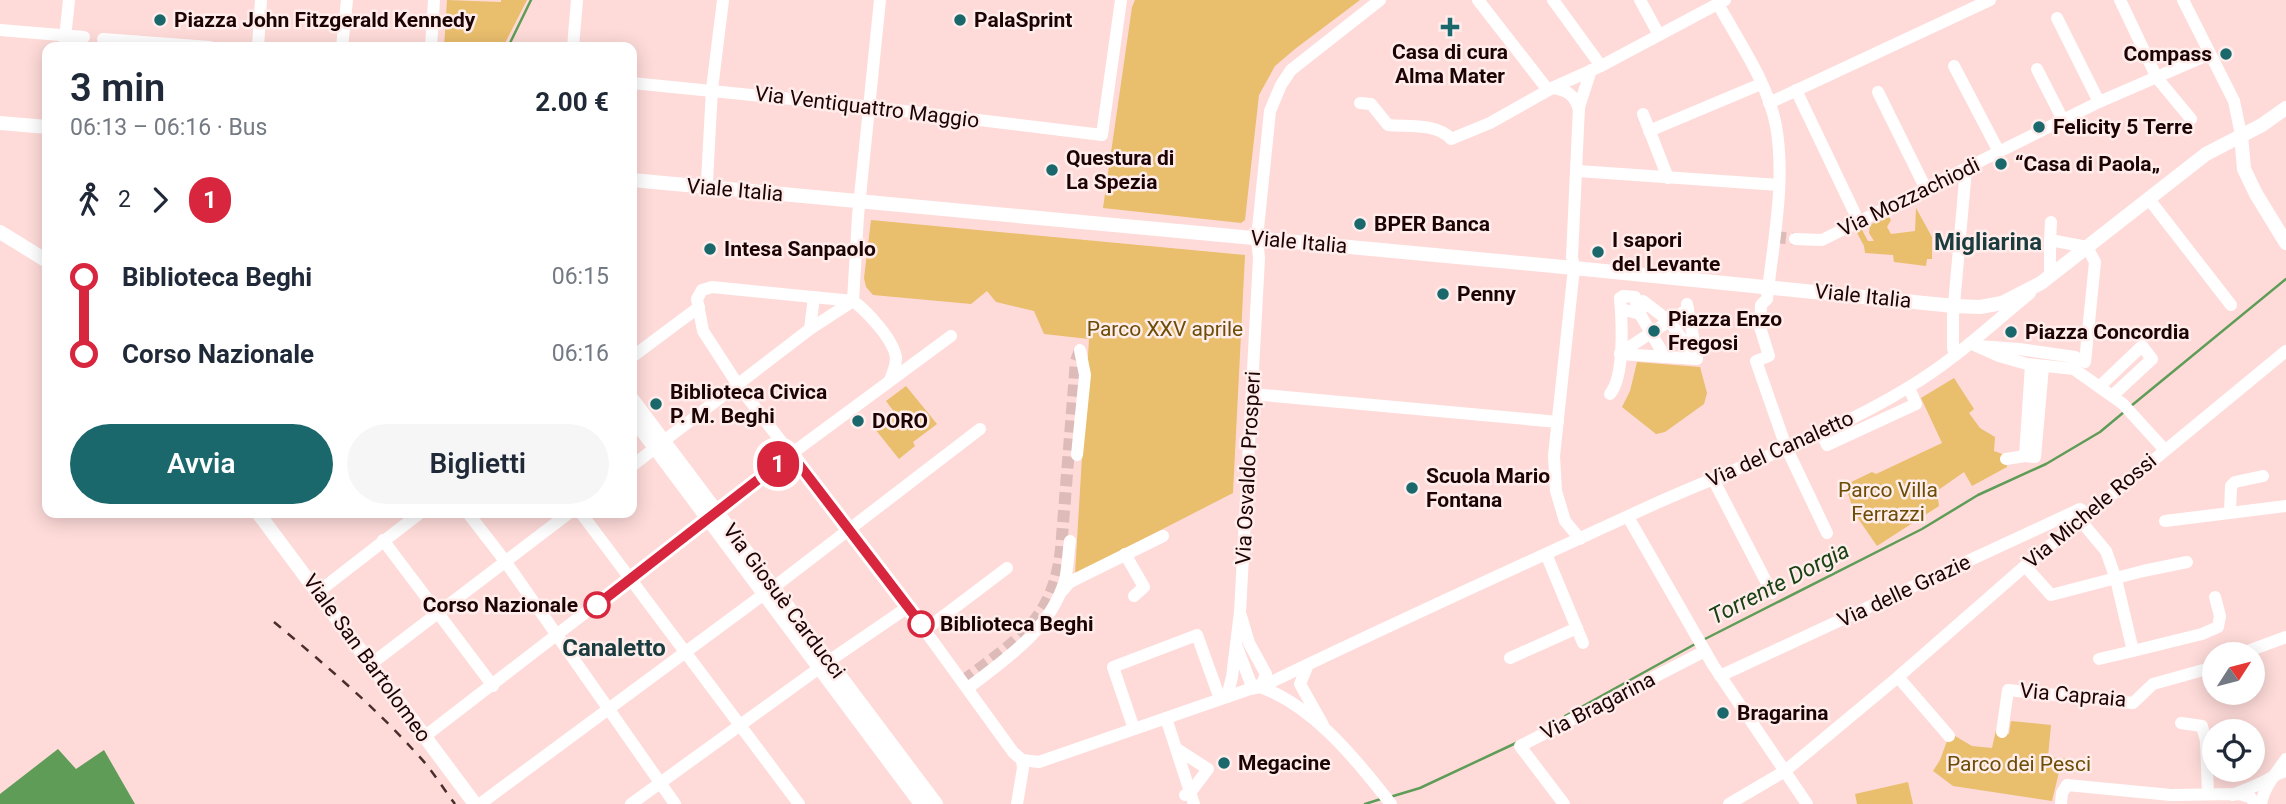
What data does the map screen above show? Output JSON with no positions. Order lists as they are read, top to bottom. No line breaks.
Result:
{"streets":{"main road":["Viale Italia","Via Giosuè Carducci","Viale San Bartolomeo"],"street":["Via Ventiquattro Maggio","Via Mozzachiodi","Via del Canaletto","Via Osvaldo Prosperi","Via Michele Rossi","Via delle Grazie","Via Capraia","Via Bragarina"]},"crossings":[["Viale Italia","Via Osvaldo Prosperi"],["Via del Canaletto","Via Osvaldo Prosperi"],["Via Michele Rossi","Via delle Grazie"]],"districts":["Migliarina","Canaletto"],"water":["Torrente Dorgia"],"parks":["Parco XXV aprile","Parco Villa Ferrazzi","Parco dei Pesci"],"places":{"other":["Piazza John Fitzgerald Kennedy","PalaSprint","Compass","Felicity 5 Terre","“Casa di Paola„","Questura di La Spezia","BPER Banca","Intesa Sanpaolo","I sapori del Levante","Penny","Piazza Enzo Fregosi","Piazza Concordia","Biblioteca Civica P. M. Beghi","DORO","Scuola Mario Fontana","Corso Nazionale","Biblioteca Beghi","Bragarina","Megacine"],"health":["Casa di cura Alma Mater"]},"lines":["bus line 1"],"north":"top right","page":{"on_map":"1","heading":["3 min","06:13 – 06:16 · Bus","2.00 €"],"legs":["2","1"],"list":[{"name":"Biblioteca Beghi","value":"06:15"},{"name":"Corso Nazionale","value":"06:16"}],"buttons":["Avvia","Biglietti"]}}
